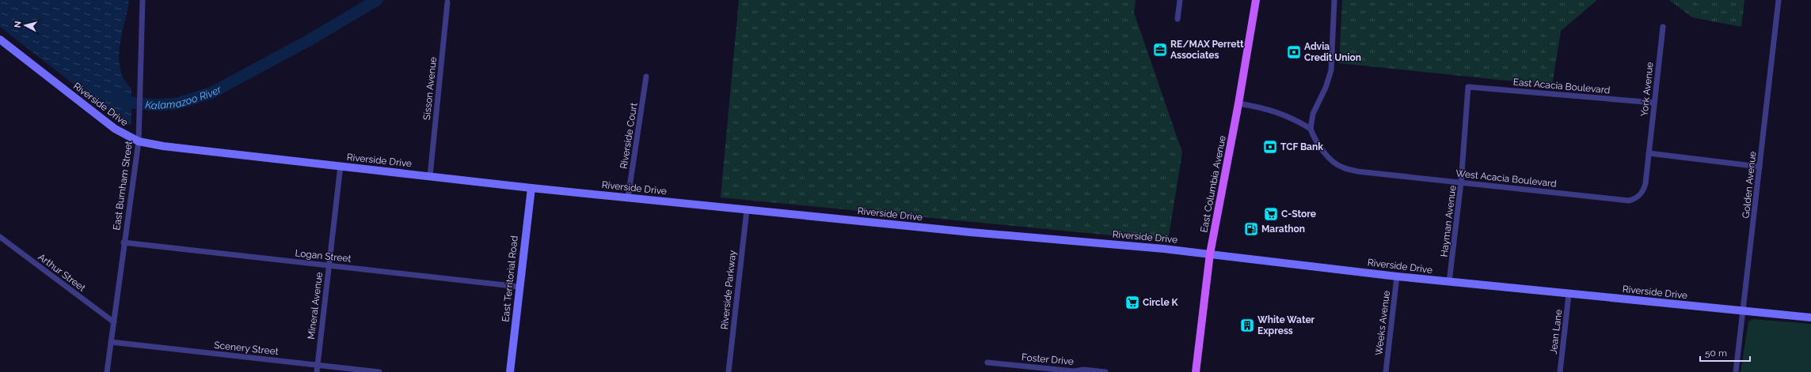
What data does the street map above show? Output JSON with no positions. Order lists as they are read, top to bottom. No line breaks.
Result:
{"streets":{"main road":["East Columbia Avenue"],"street":["East Acacia Boulevard","Sisson Avenue","York Avenue","Riverside Drive","Riverside Court","West Acacia Boulevard","Golden Avenue","East Burnham Street","Hayman Avenue","Logan Street","Arthur Street","East Territorial Road","Riverside Parkway","Mineral Avenue","Weeks Avenue","Jean Lane","Scenery Street","Foster Drive"]},"crossings":[["East Acacia Boulevard","York Avenue"],["East Acacia Boulevard","Hayman Avenue"],["Sisson Avenue","Riverside Drive"],["York Avenue","West Acacia Boulevard"],["Riverside Drive","Riverside Court"],["Riverside Drive","East Columbia Avenue"],["Riverside Drive","Golden Avenue"],["Riverside Drive","East Burnham Street"],["Riverside Drive","Hayman Avenue"],["Riverside Drive","East Territorial Road"],["Riverside Drive","Riverside Parkway"],["Riverside Drive","Mineral Avenue"],["Riverside Drive","Weeks Avenue"],["Riverside Drive","Jean Lane"],["West Acacia Boulevard","East Columbia Avenue"],["West Acacia Boulevard","Hayman Avenue"],["East Burnham Street","Logan Street"],["East Burnham Street","Arthur Street"],["East Burnham Street","Scenery Street"],["Logan Street","East Territorial Road"],["Logan Street","Mineral Avenue"],["Mineral Avenue","Scenery Street"]],"water":["Kalamazoo River"],"places":{"office":["RE/MAX Perrett Associates"],"bank":["Advia Credit Union","TCF Bank"],"supermarket":["C-Store","Circle K"],"fuel station":["Marathon"],"building":["White Water Express"]},"scale_bar":"50 m","north":"left"}
